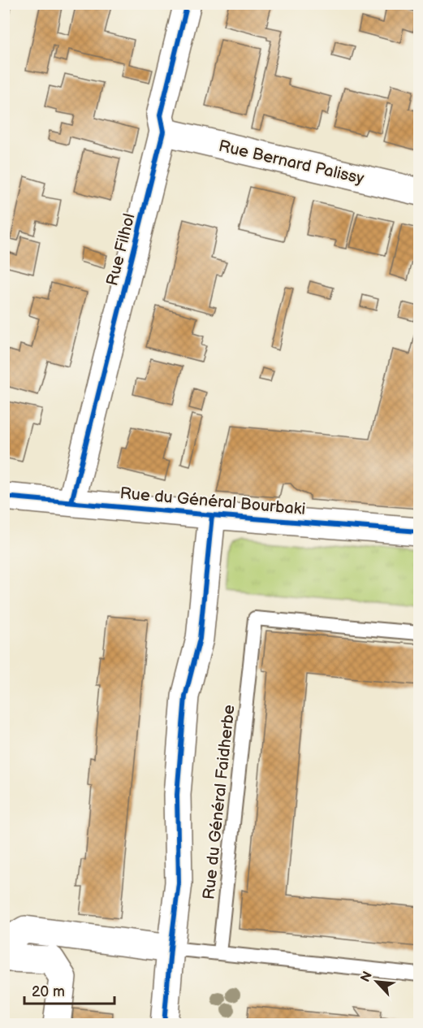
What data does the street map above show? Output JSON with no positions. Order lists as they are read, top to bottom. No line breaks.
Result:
{"streets":{"street":["Rue Bernard Palissy","Rue Filhol","Rue du Général Bourbaki"],"lane":["Rue du Général Faidherbe"]},"crossings":[["Rue Bernard Palissy","Rue Filhol"],["Rue Filhol","Rue du Général Bourbaki"]],"scale_bar":"20 m","north":"top left"}
